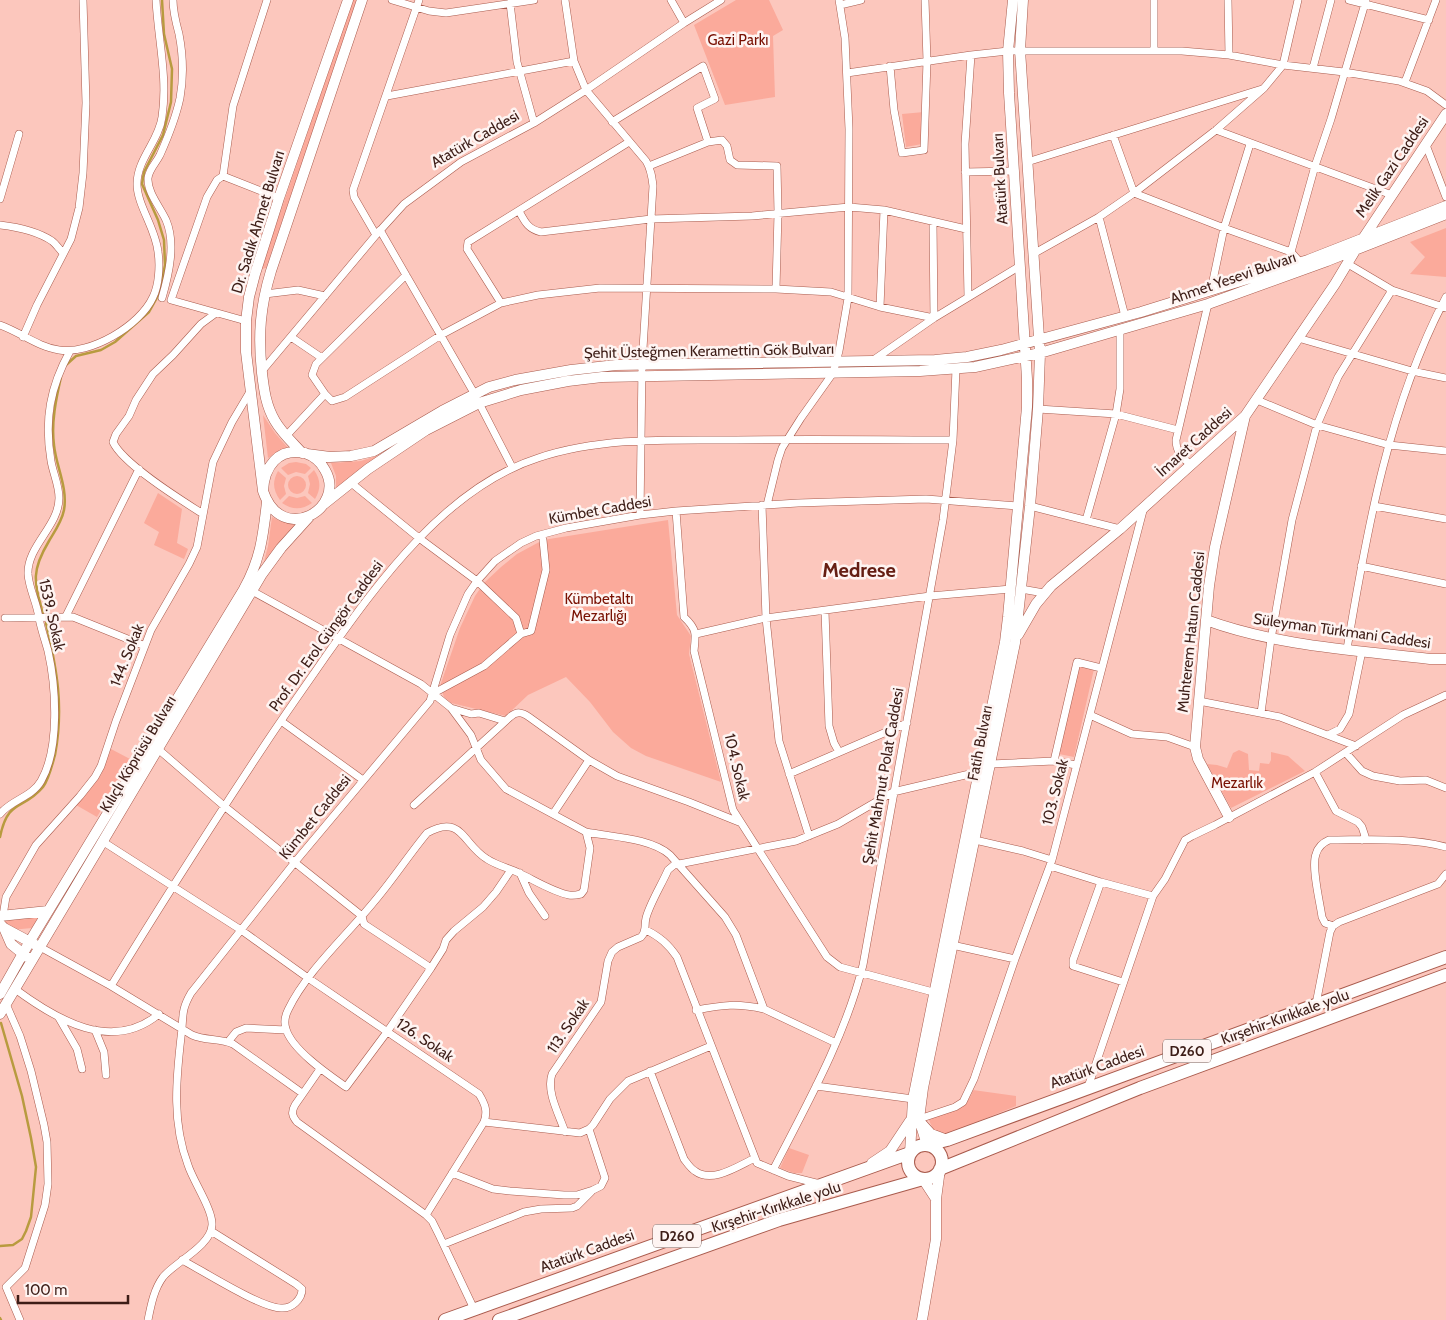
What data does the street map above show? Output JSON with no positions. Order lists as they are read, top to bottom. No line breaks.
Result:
{"streets":{"highway":["Atatürk Caddesi","Kırşehir-Kırıkkale yolu","D260"],"main road":["Melik Gazi Caddesi","Atatürk Bulvarı","Dr. Sadık Ahmet Bulvarı","Ahmet Yesevi Bulvarı","Şehit Üsteğmen Keramettin Gök Bulvarı","İmaret Caddesi","Süleyman Türkmani Caddesi","Muhterem Hatun Caddesi","Fatih Bulvarı","Kılıçlı Köprüsü Bulvarı"],"street":["Kümbet Caddesi","1539. Sokak","Prof. Dr. Erol Güngör Caddesi","144. Sokak","104. Sokak","Şehit Mahmut Polat Caddesi","103. Sokak","113. Sokak","126. Sokak"]},"crossings":[["Atatürk Caddesi","Dr. Sadık Ahmet Bulvarı"],["Atatürk Caddesi","Fatih Bulvarı"],["Atatürk Caddesi","Kırşehir-Kırıkkale yolu"],["Melik Gazi Caddesi","Ahmet Yesevi Bulvarı"],["Melik Gazi Caddesi","İmaret Caddesi"],["Atatürk Bulvarı","Ahmet Yesevi Bulvarı"],["Atatürk Bulvarı","Şehit Üsteğmen Keramettin Gök Bulvarı"],["Atatürk Bulvarı","Fatih Bulvarı"],["Dr. Sadık Ahmet Bulvarı","Şehit Üsteğmen Keramettin Gök Bulvarı"],["Dr. Sadık Ahmet Bulvarı","144. Sokak"],["Dr. Sadık Ahmet Bulvarı","Kılıçlı Köprüsü Bulvarı"],["Ahmet Yesevi Bulvarı","Şehit Üsteğmen Keramettin Gök Bulvarı"],["Ahmet Yesevi Bulvarı","İmaret Caddesi"],["Ahmet Yesevi Bulvarı","Fatih Bulvarı"],["Şehit Üsteğmen Keramettin Gök Bulvarı","Fatih Bulvarı"],["Şehit Üsteğmen Keramettin Gök Bulvarı","Kılıçlı Köprüsü Bulvarı"],["Şehit Üsteğmen Keramettin Gök Bulvarı","Şehit Mahmut Polat Caddesi"],["İmaret Caddesi","Muhterem Hatun Caddesi"],["İmaret Caddesi","Fatih Bulvarı"],["İmaret Caddesi","103. Sokak"],["Kümbet Caddesi","Fatih Bulvarı"],["Kümbet Caddesi","Şehit Mahmut Polat Caddesi"],["Kümbet Caddesi","126. Sokak"],["Süleyman Türkmani Caddesi","Muhterem Hatun Caddesi"],["Prof. Dr. Erol Güngör Caddesi","Şehit Mahmut Polat Caddesi"],["Prof. Dr. Erol Güngör Caddesi","126. Sokak"],["Fatih Bulvarı","104. Sokak"],["Fatih Bulvarı","103. Sokak"],["Fatih Bulvarı","Kırşehir-Kırıkkale yolu"],["Kılıçlı Köprüsü Bulvarı","126. Sokak"],["104. Sokak","Şehit Mahmut Polat Caddesi"]],"districts":["Medrese"],"parks":["Gazi Parkı","Kümbetaltı Mezarlığı","Mezarlık"],"scale_bar":"100 m"}
